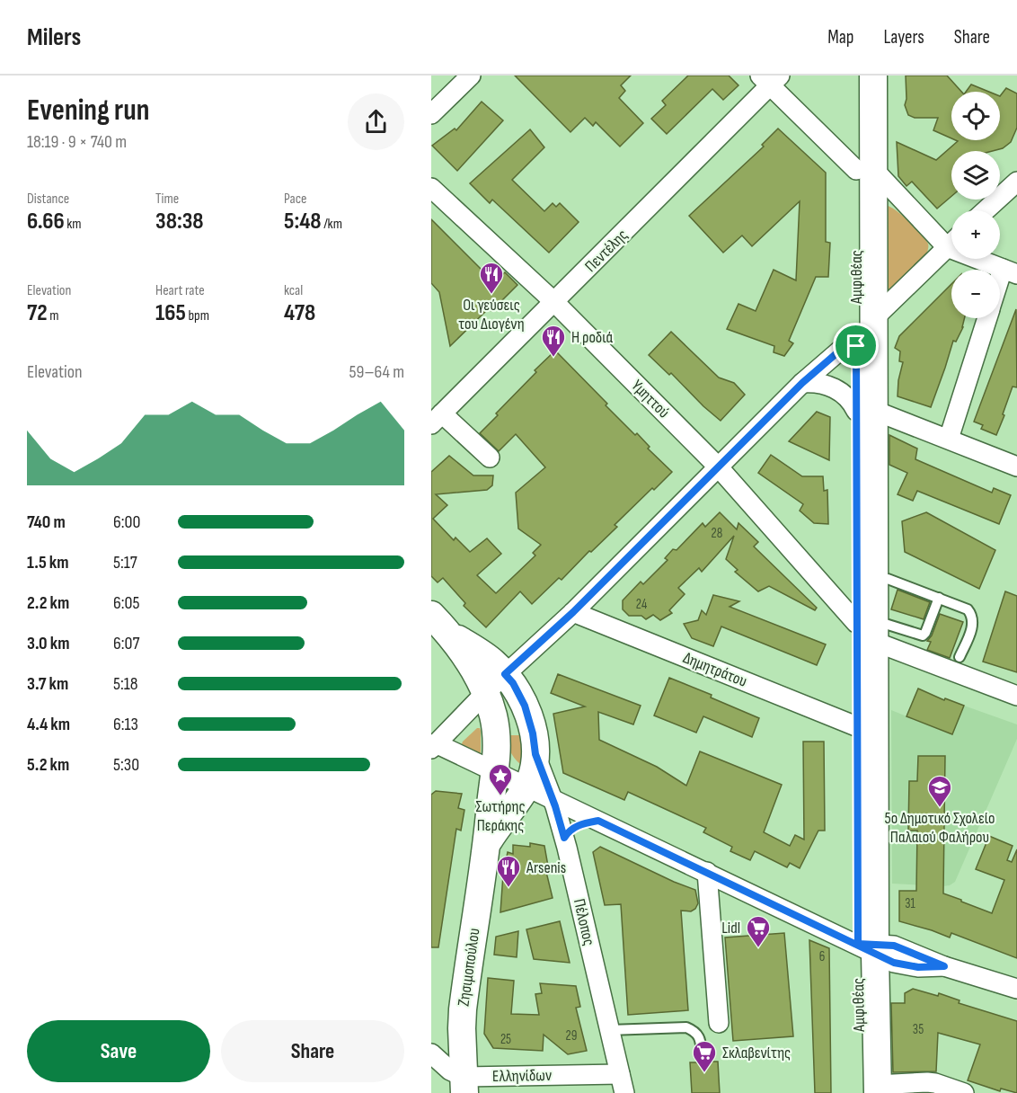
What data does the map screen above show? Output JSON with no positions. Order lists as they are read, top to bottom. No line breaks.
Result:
{"streets":{"main road":["Αμφιθέας","Ζησιμοπούλου"],"street":["Πεντέλης","Υμηττού","Δημητράτου","Πέλοπος","Ελληνίδων"]},"crossings":[["Πεντέλης","Υμηττού"],["Αμφιθέας","Υμηττού"],["Αμφιθέας","Δημητράτου"],["Πέλοπος","Ζησιμοπούλου"],["Πέλοπος","Ελληνίδων"],["Ζησιμοπούλου","Ελληνίδων"]],"places":{"restaurant":["Οι γεύσεις του Διογένη","Η ροδιά","Arsenis"],"place":["Σωτήρης Περάκης"],"school or university":["5ο Δημοτικό Σχολείο Παλαιού Φαλήρου"],"supermarket":["Lidl","Σκλαβενίτης"]},"house_numbers":["28","24","31","6","35","29","25"],"page":{"header":"Milers","nav":["Map","Layers","Share"],"heading":["Evening run","18:19 · 9 × 740 m"],"map_buttons":["+","−"],"stats":[["Distance","6.66 km"],["Time","38:38"],["Pace","5:48 /km"],["Elevation","72 m"],["Heart rate","165 bpm"],["kcal","478"]],"chart":["Elevation","59–64 m"],"list":[{"name":"740 m","note":"6:00"},{"name":"1.5 km","note":"5:17"},{"name":"2.2 km","note":"6:05"},{"name":"3.0 km","note":"6:07"},{"name":"3.7 km","note":"5:18"},{"name":"4.4 km","note":"6:13"},{"name":"5.2 km","note":"5:30"}],"buttons":["Save","Share"]}}
